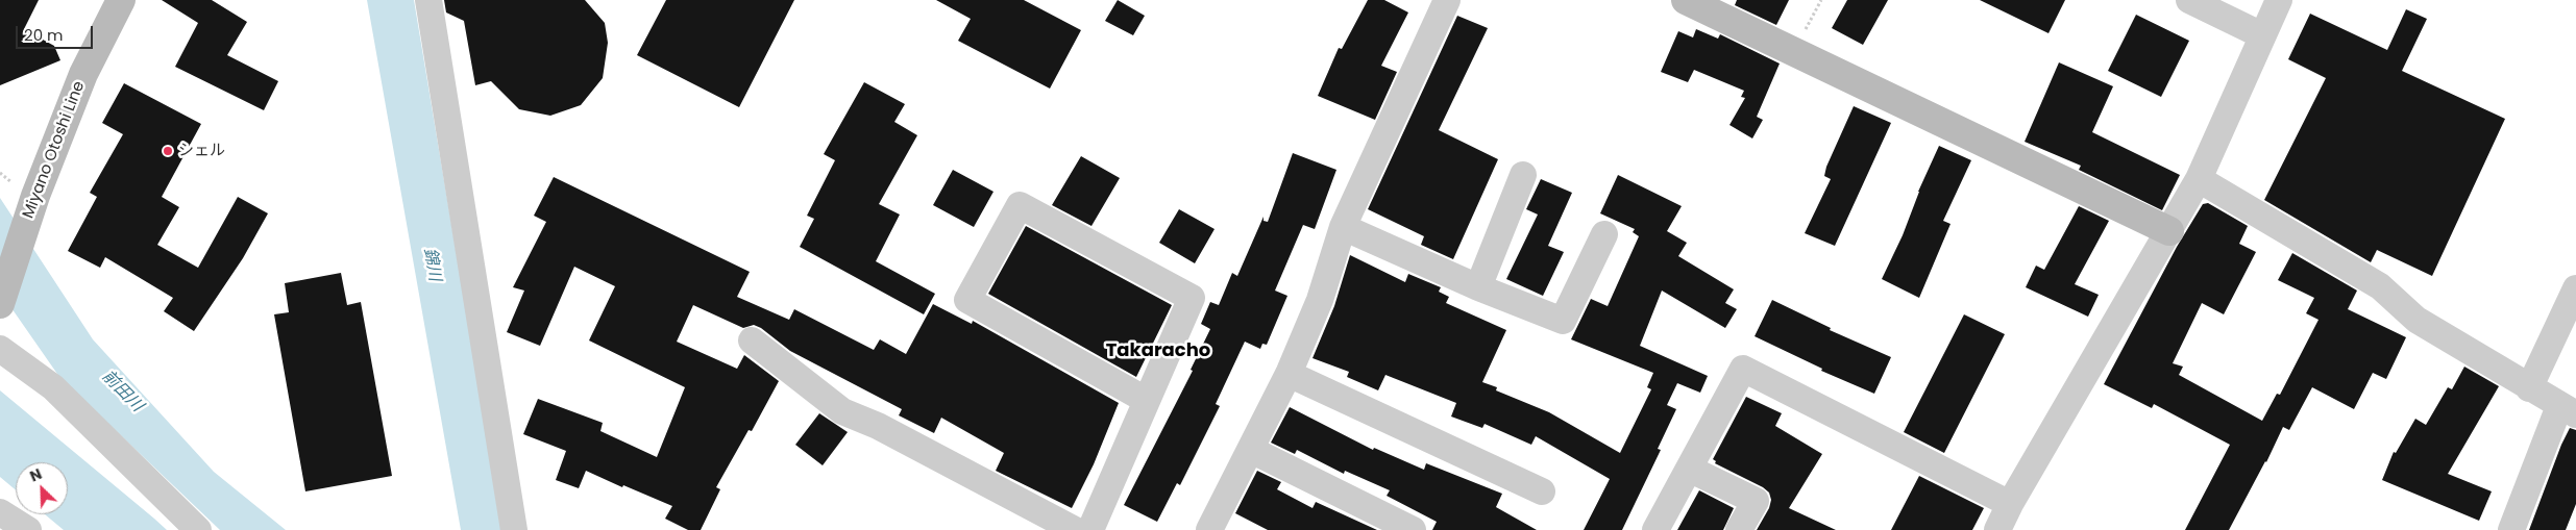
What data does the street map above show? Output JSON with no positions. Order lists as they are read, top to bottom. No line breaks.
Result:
{"streets":{"street":["Miyano Otoshi Line"]},"districts":["Takaracho"],"water":["錦川","前田川"],"places":["シェル"],"scale_bar":"20 m","north":"top left"}
